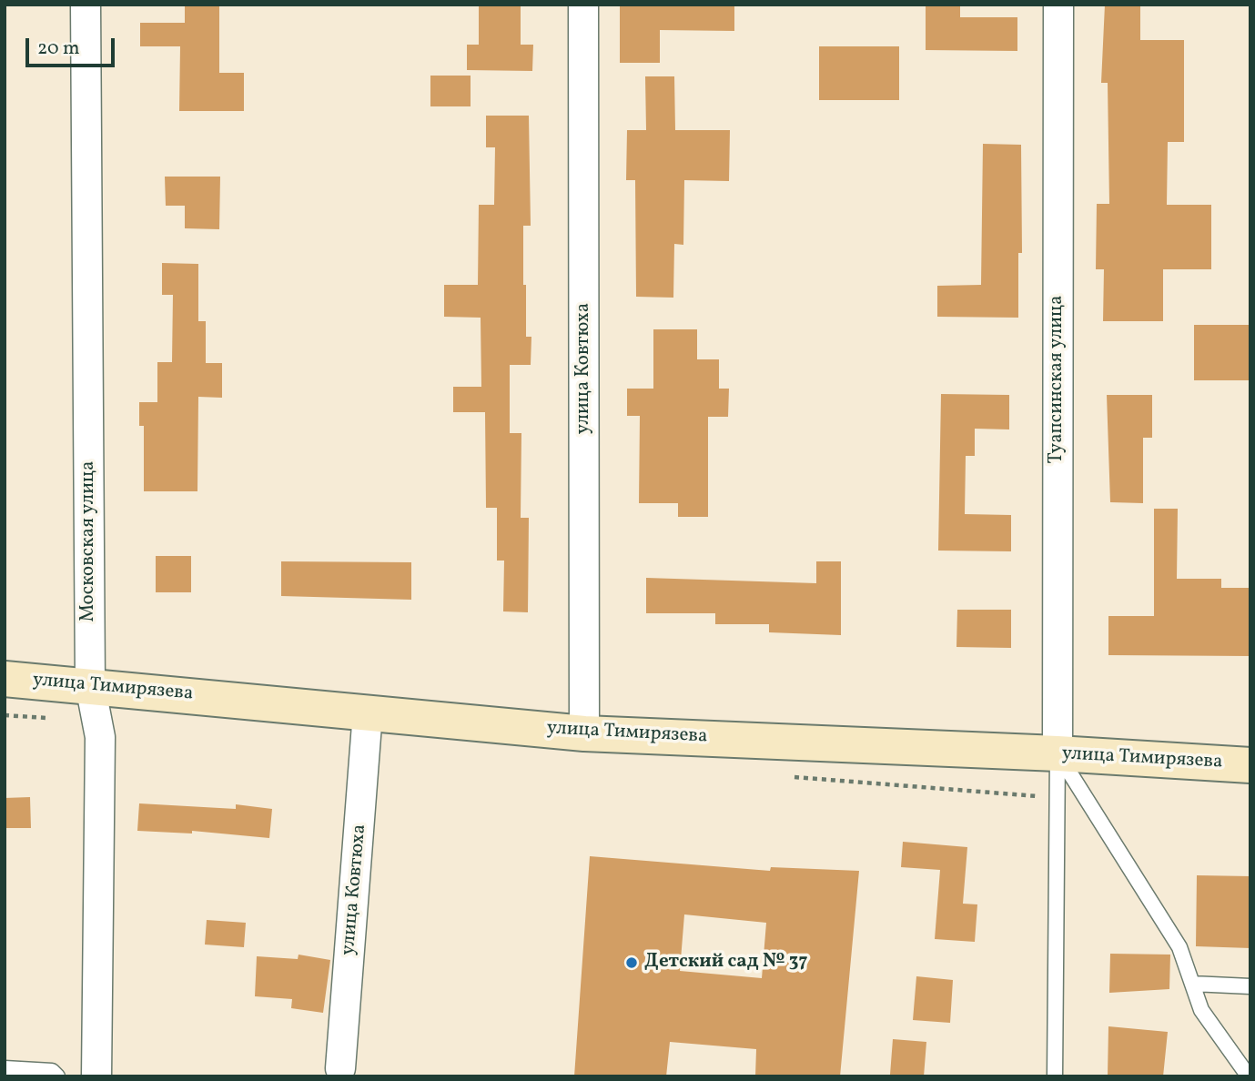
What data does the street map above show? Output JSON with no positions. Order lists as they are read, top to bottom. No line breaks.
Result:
{"streets":{"street":["улица Ковтюха","Туапсинская улица","Московская улица","улица Тимирязева"]},"crossings":[["улица Ковтюха","улица Тимирязева"],["Туапсинская улица","улица Тимирязева"],["Московская улица","улица Тимирязева"]],"places":["Детский сад № 37"],"scale_bar":"20 m"}
